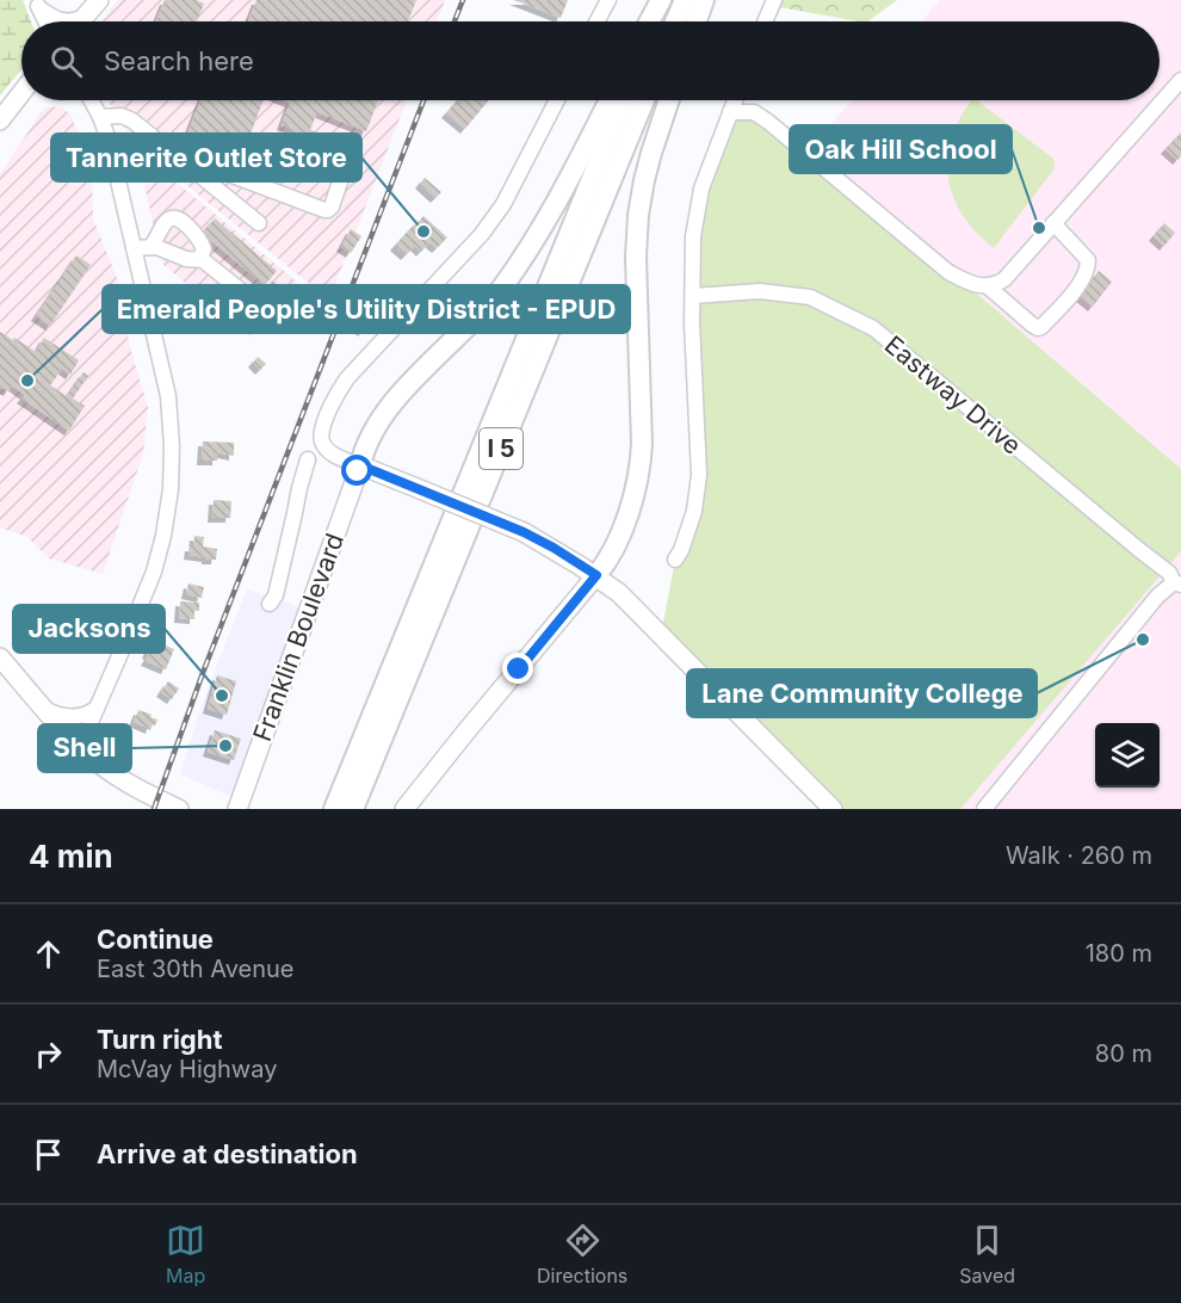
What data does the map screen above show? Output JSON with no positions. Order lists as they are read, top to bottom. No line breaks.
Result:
{"streets":{"highway":["I 5"],"main road":["Franklin Boulevard"],"street":["Eastway Drive"]},"places":["Oak Hill School","Tannerite Outlet Store","Emerald People's Utility District - EPUD","Lane Community College","Jacksons","Shell"],"page":{"search":"Search here","heading":["4 min","Walk · 260 m"],"list":[["Continue","East 30th Avenue","180 m"],["Turn right","McVay Highway","80 m"],"Arrive at destination"],"nav":["Map","Directions","Saved"]}}
